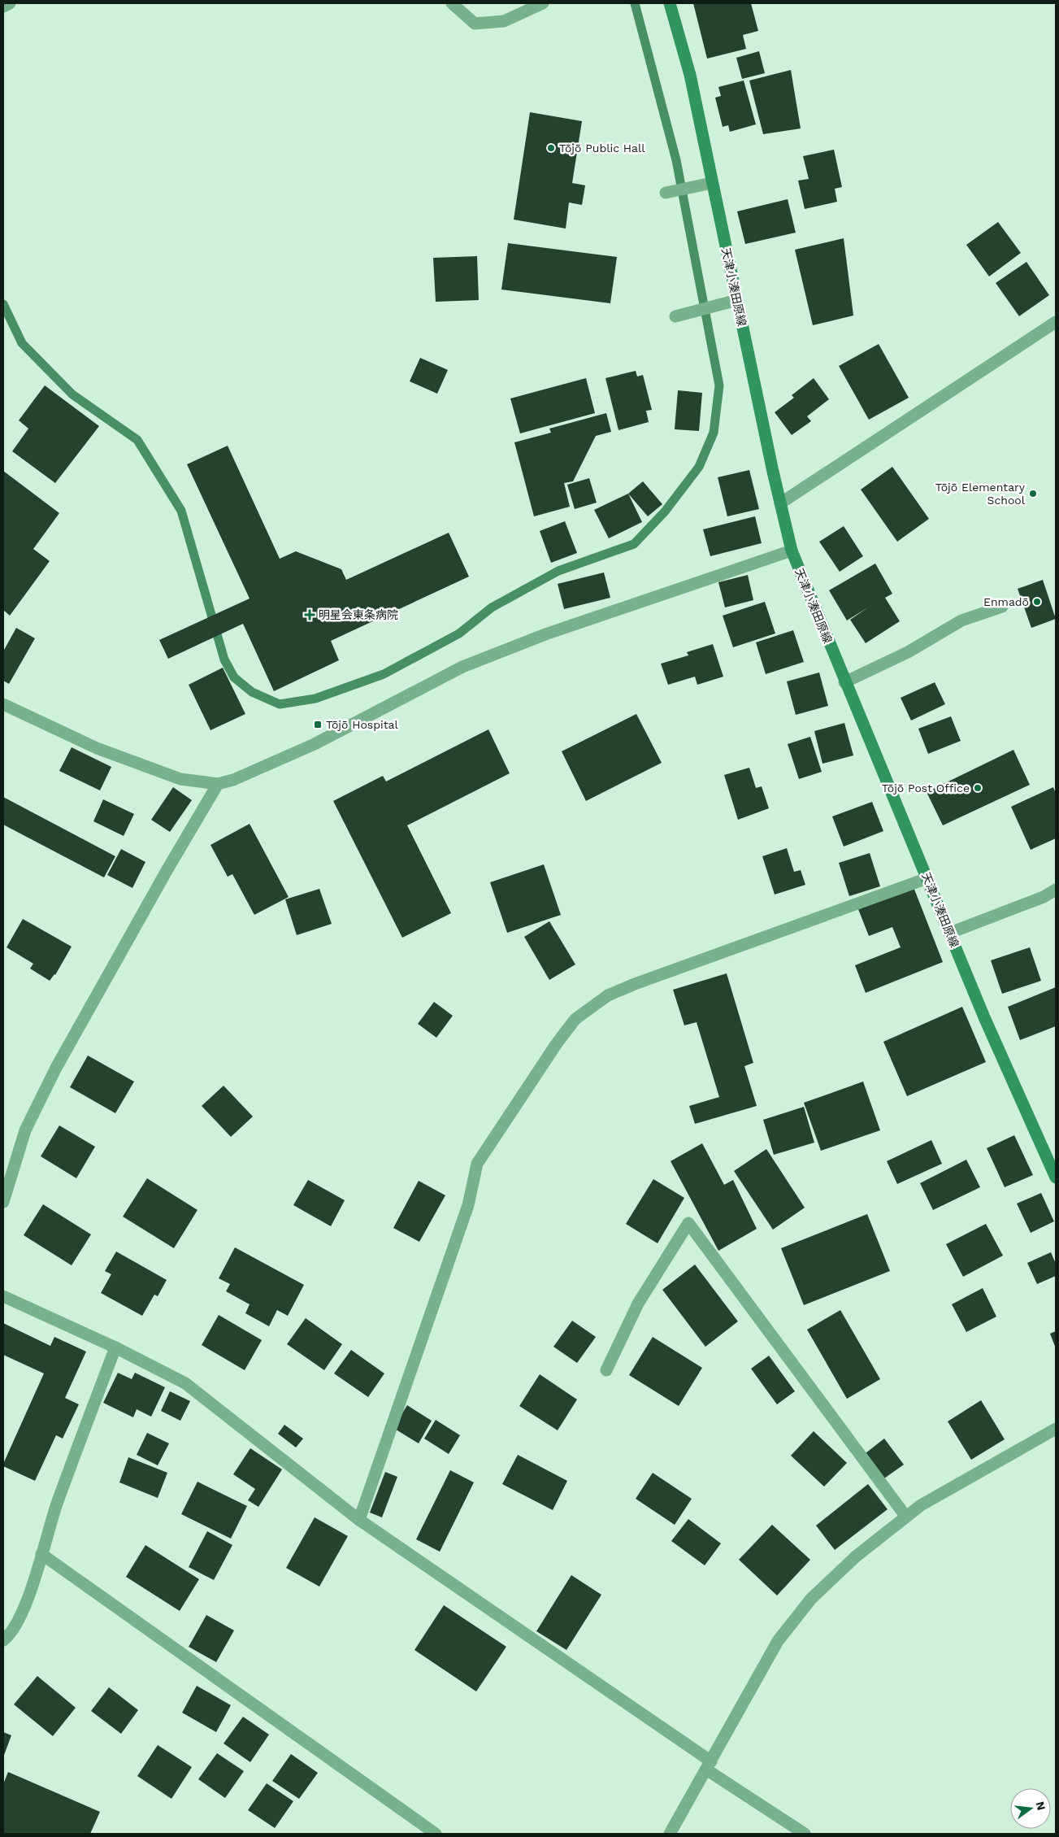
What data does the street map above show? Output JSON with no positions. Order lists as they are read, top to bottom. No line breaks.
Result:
{"streets":{"main road":["天津小湊田原線"]},"places":{"other":["Tōjō Public Hall","Tōjō Elementary School","Enmadō","Tōjō Post Office"],"health":["明星会東条病院"],"transit":["Tōjō Hospital"]},"north":"right"}
